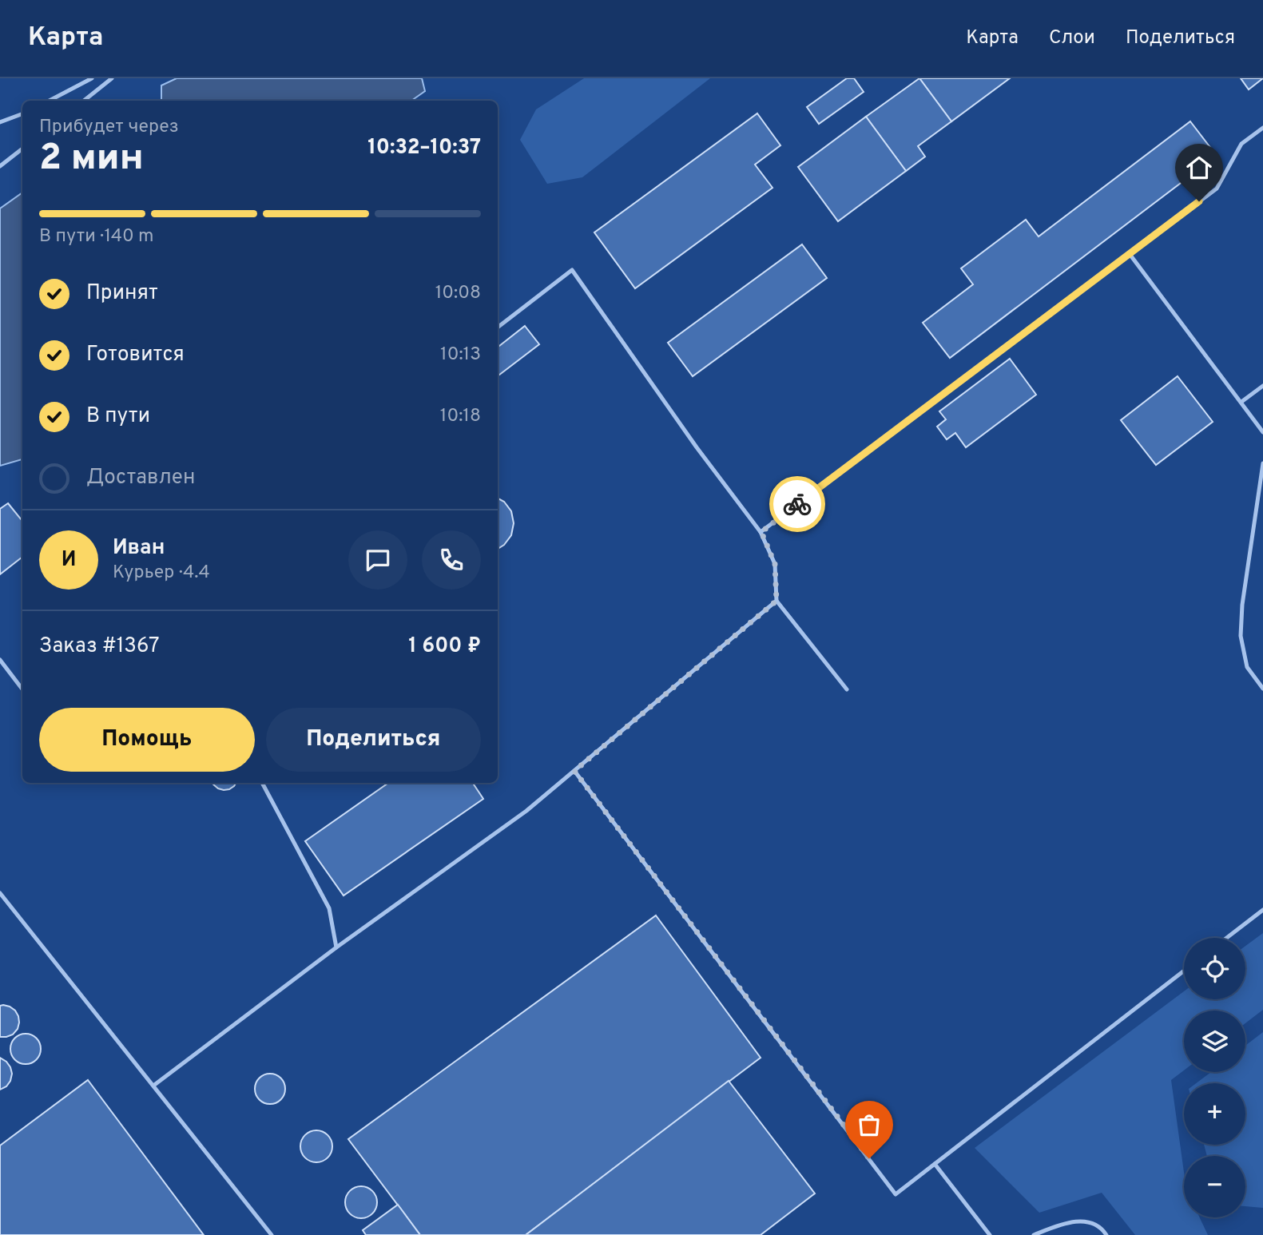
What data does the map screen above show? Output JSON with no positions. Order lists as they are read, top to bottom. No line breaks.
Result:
{"page":{"header":"Карта","nav":["Карта","Слои","Поделиться"],"heading":["2 мин","Прибудет через","10:32–10:37"],"panel":["Иван","Курьер · 4.4","Заказ #1367","1 600 ₽"],"bar":"В пути · 140 m","list":[["Принят","10:08"],["Готовится","10:13"],["В пути","10:18"],"Доставлен"],"round":"И","buttons":["Помощь","Поделиться"],"map_buttons":["+","−"]}}
